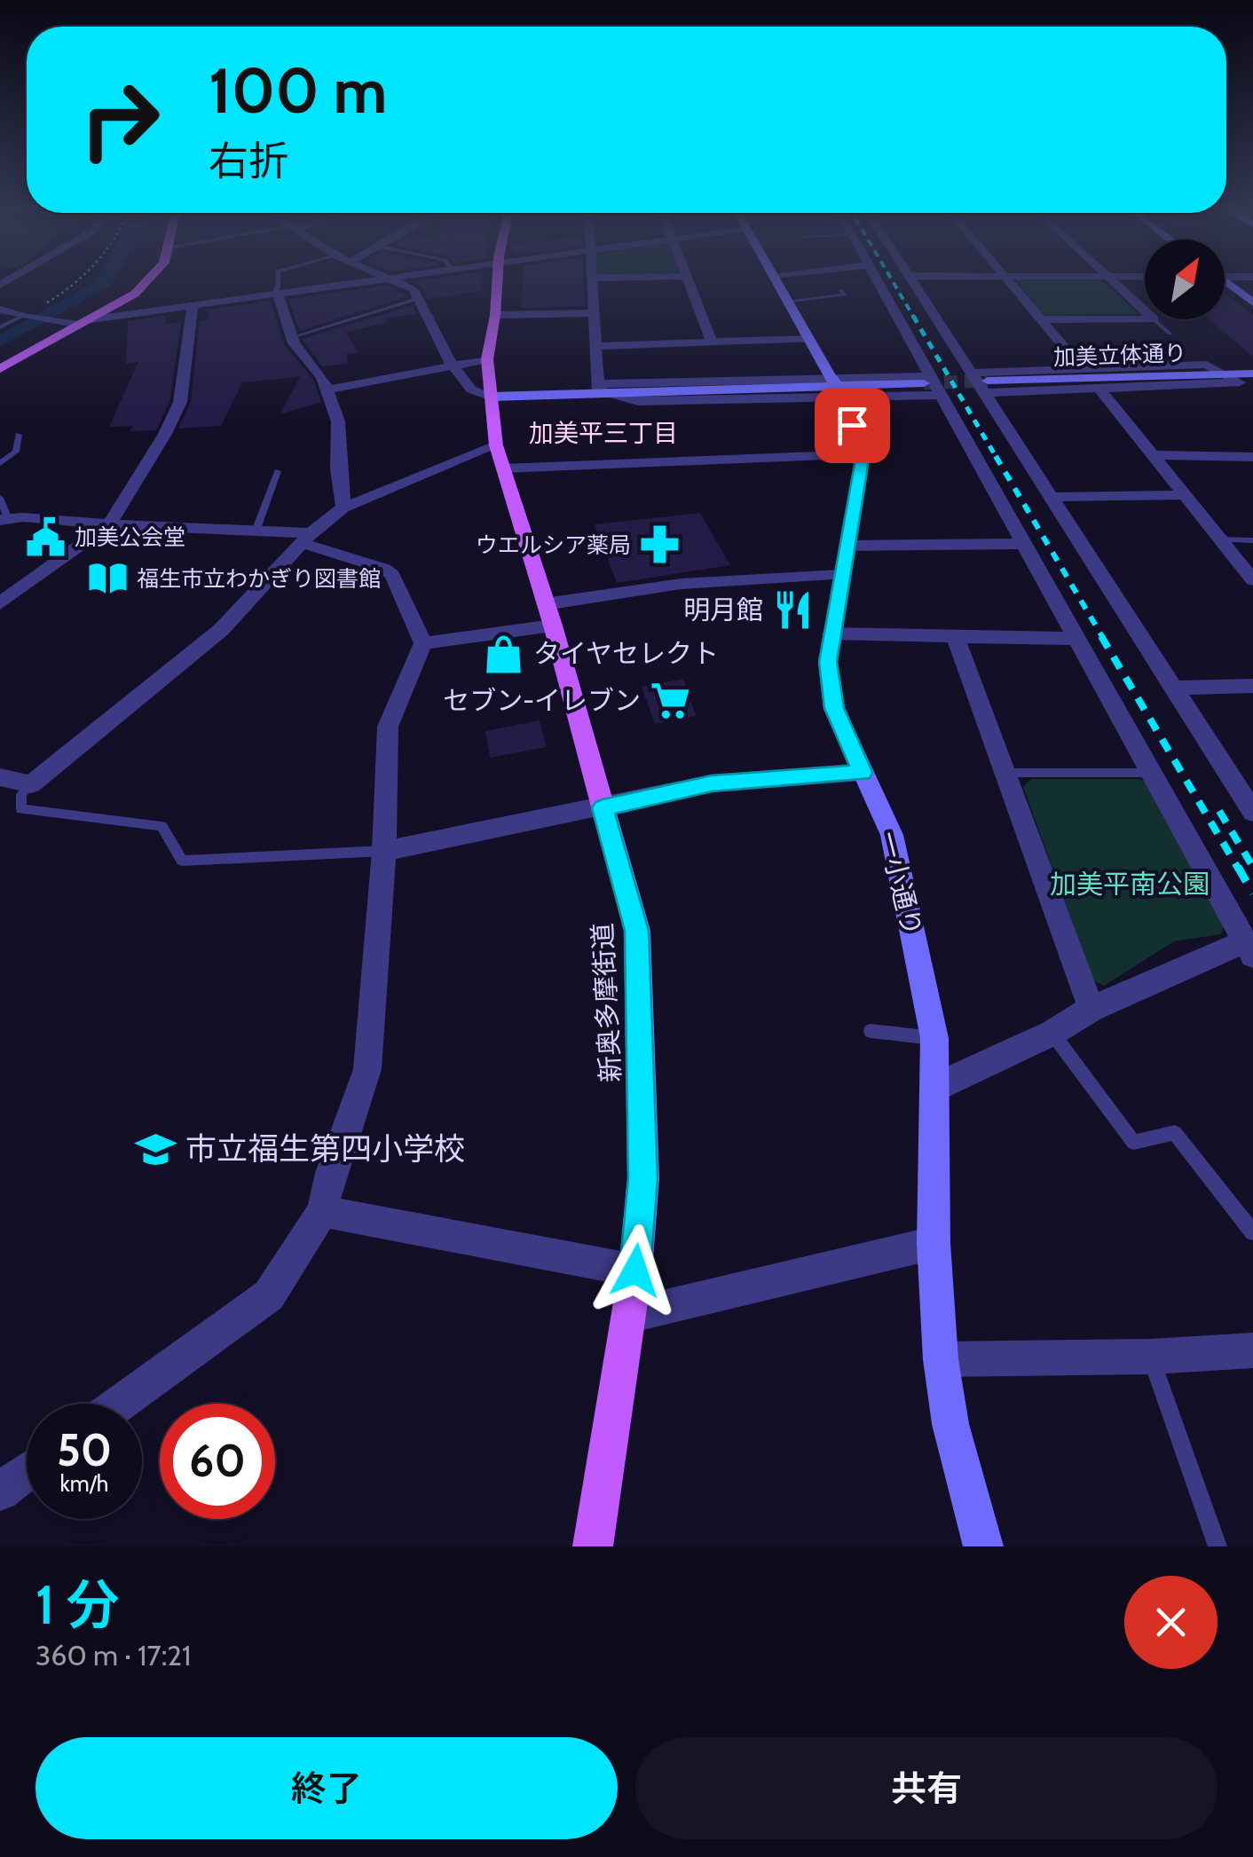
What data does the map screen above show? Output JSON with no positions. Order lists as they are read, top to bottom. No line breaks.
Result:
{"streets":{"main road":["新奥多摩街道"],"street":["加美立体通り","一小通り"]},"districts":["加美平三丁目"],"parks":["加美平南公園"],"places":{"public building":["加美公会堂"],"pharmacy":["ウエルシア薬局"],"library":["福生市立わかぎり図書館"],"restaurant":["明月館"],"shop":["タイヤセレクト"],"supermarket":["セブン-イレブン"],"school or university":["市立福生第四小学校"]},"north":"top right","page":{"turn":["100 m","右折"],"speed":"50 km/h","limit":"60","heading":["1 分","360 m · 17:21"],"buttons":["終了","共有"]}}
